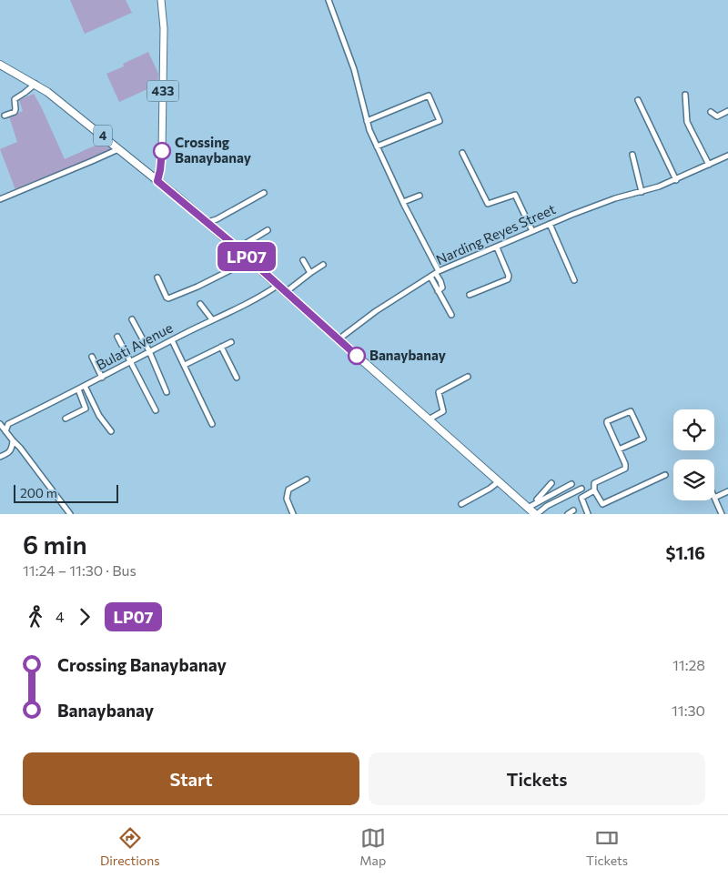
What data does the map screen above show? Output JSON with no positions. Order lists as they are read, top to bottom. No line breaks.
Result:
{"streets":{"highway":["4"],"main road":["433"],"street":["Narding Reyes Street","Bulati Avenue"]},"crossings":[["433","4"],["4","Narding Reyes Street"],["4","Bulati Avenue"]],"places":["Crossing Banaybanay","Banaybanay"],"lines":["bus line LP07"],"scale_bar":"200 m","page":{"on_map":"LP07","scale":"200 m","heading":["6 min","11:24 – 11:30 · Bus","$1.16"],"legs":["4","LP07"],"list":[{"name":"Crossing Banaybanay","value":"11:28"},{"name":"Banaybanay","value":"11:30"}],"buttons":["Start","Tickets"],"tabs":["Directions","Map","Tickets"]}}
